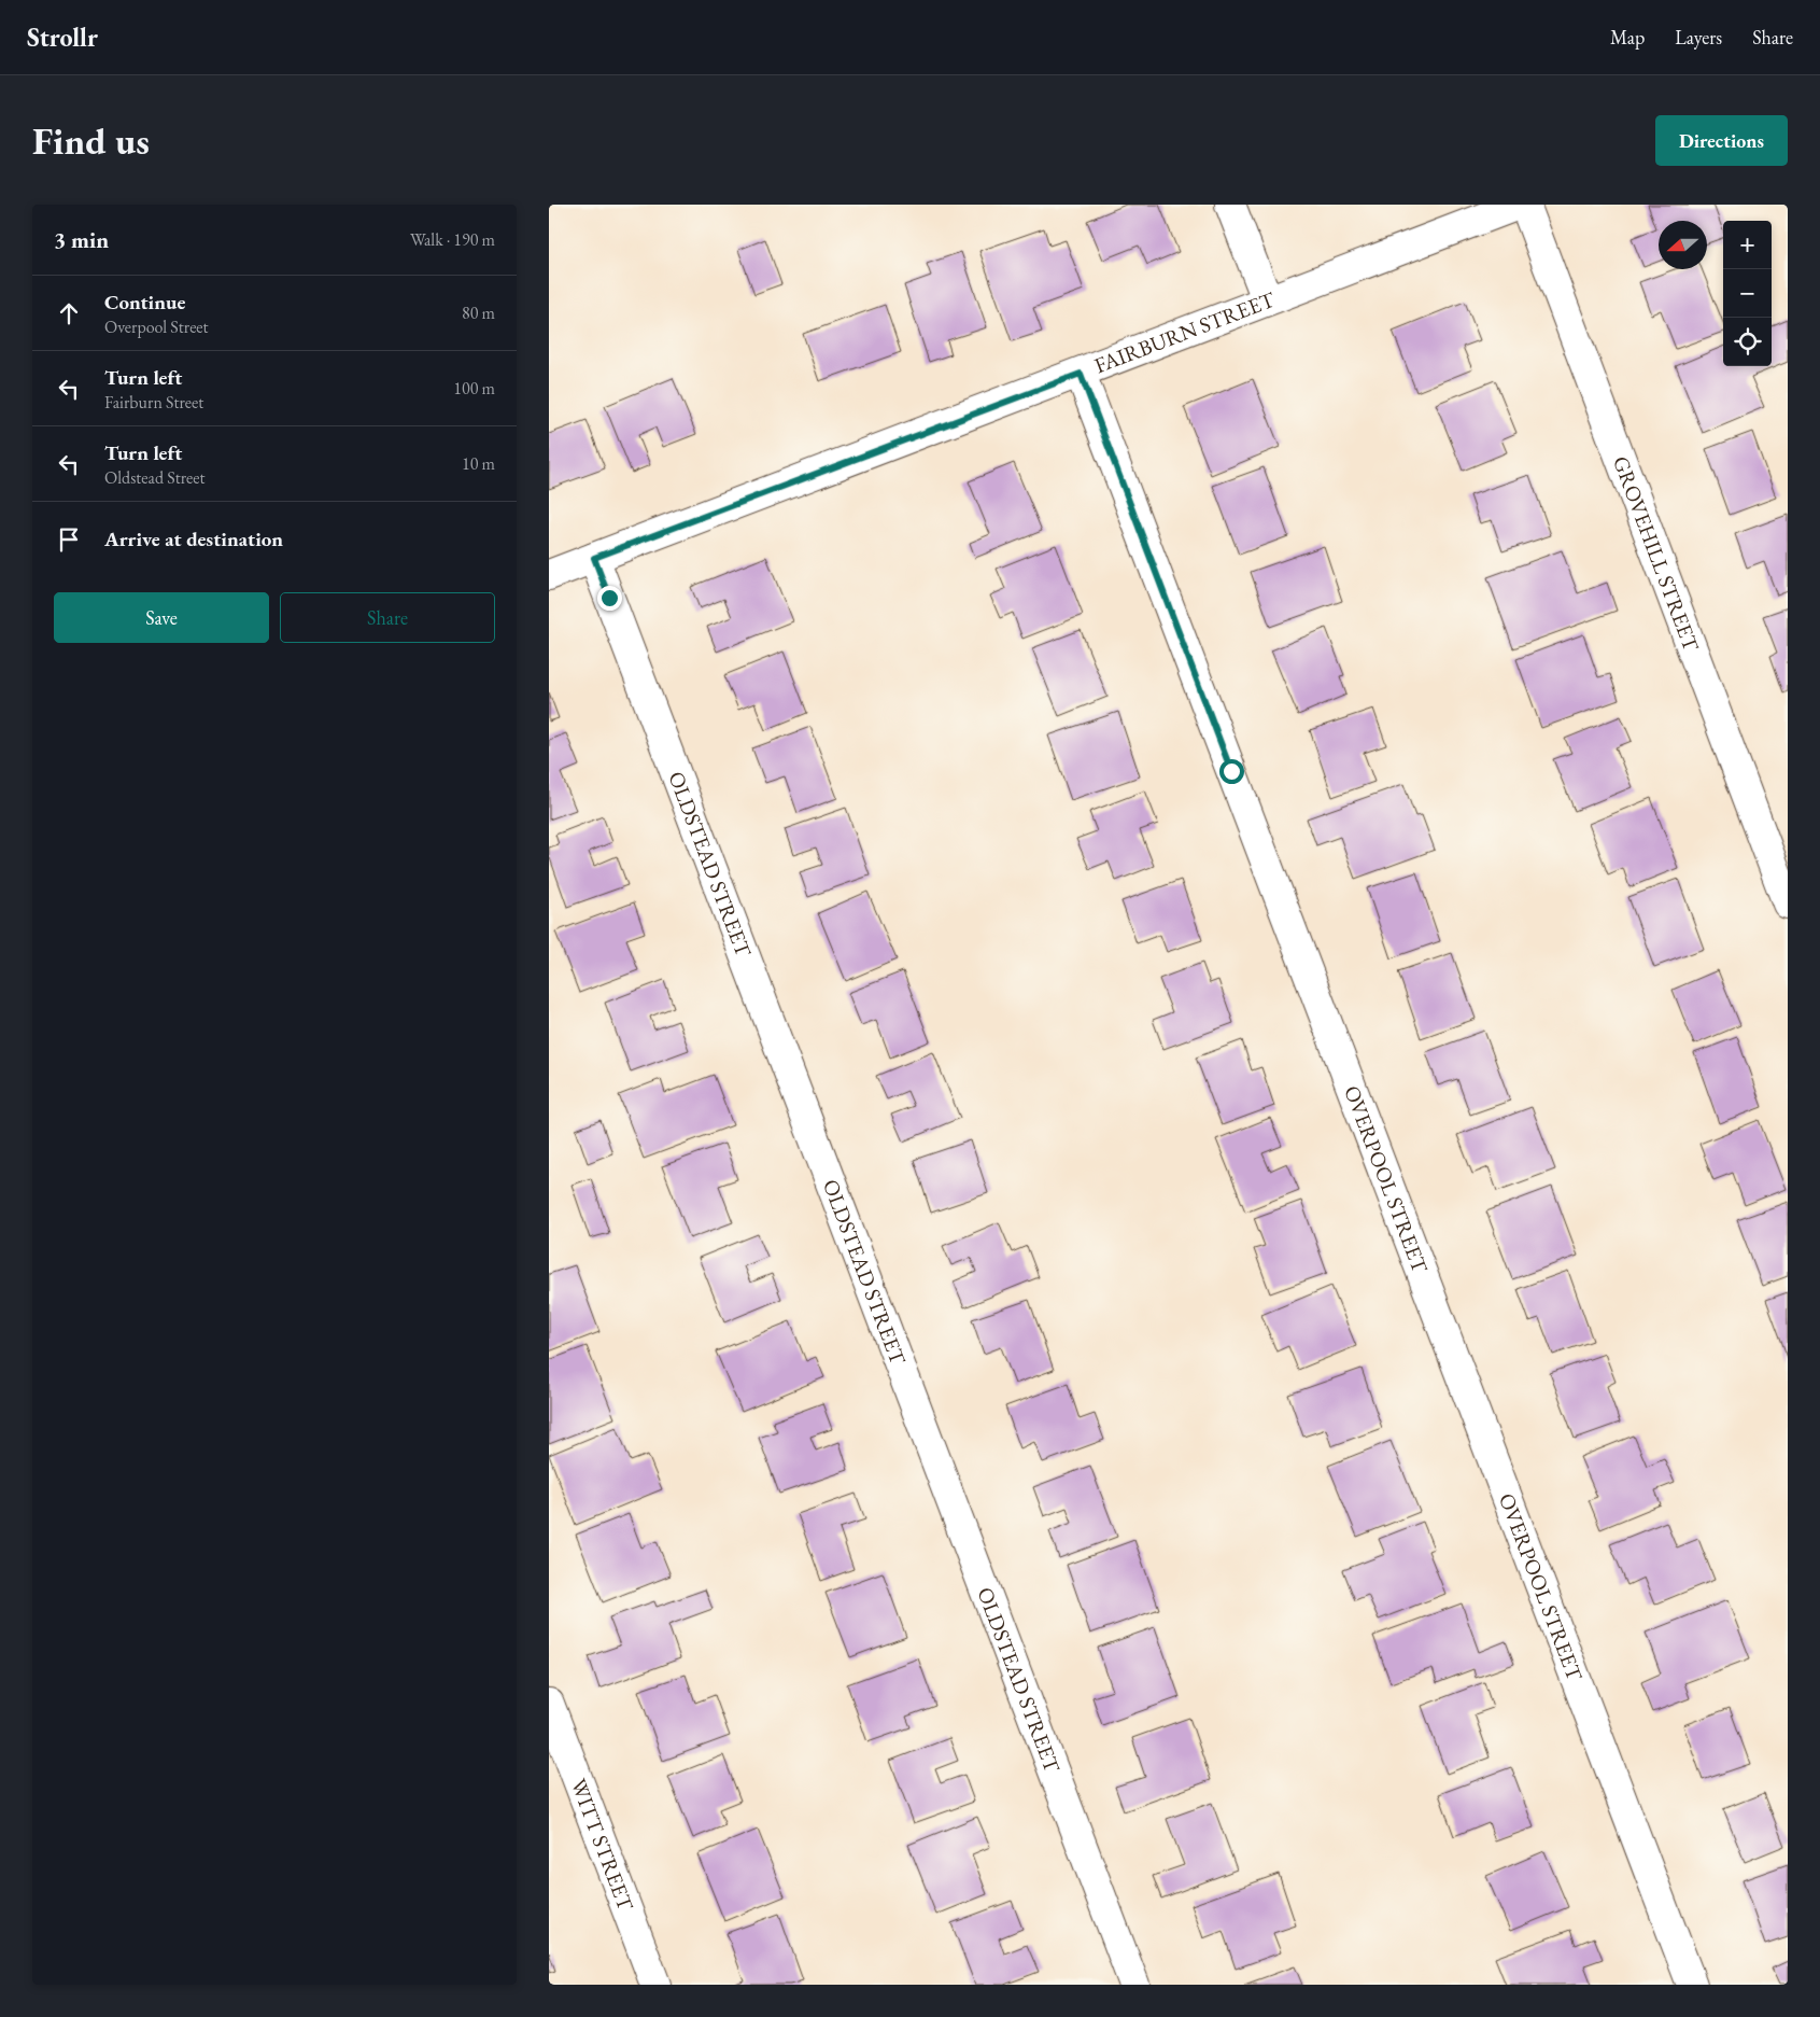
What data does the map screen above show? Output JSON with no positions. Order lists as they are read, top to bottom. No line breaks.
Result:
{"streets":{"street":["FAIRBURN STREET","GROVEHILL STREET","OLDSTEAD STREET","OVERPOOL STREET","WITT STREET"]},"crossings":[["FAIRBURN STREET","OLDSTEAD STREET"],["FAIRBURN STREET","OVERPOOL STREET"]],"north":"left","page":{"header":"Strollr","nav":["Map","Layers","Share"],"buttons":["Directions",["Save","Share"]],"title":"Find us","heading":["3 min","Walk · 190 m"],"map_buttons":["+","−"],"list":[["Continue","Overpool Street","80 m"],["Turn left","Fairburn Street","100 m"],["Turn left","Oldstead Street","10 m"],"Arrive at destination"]}}
